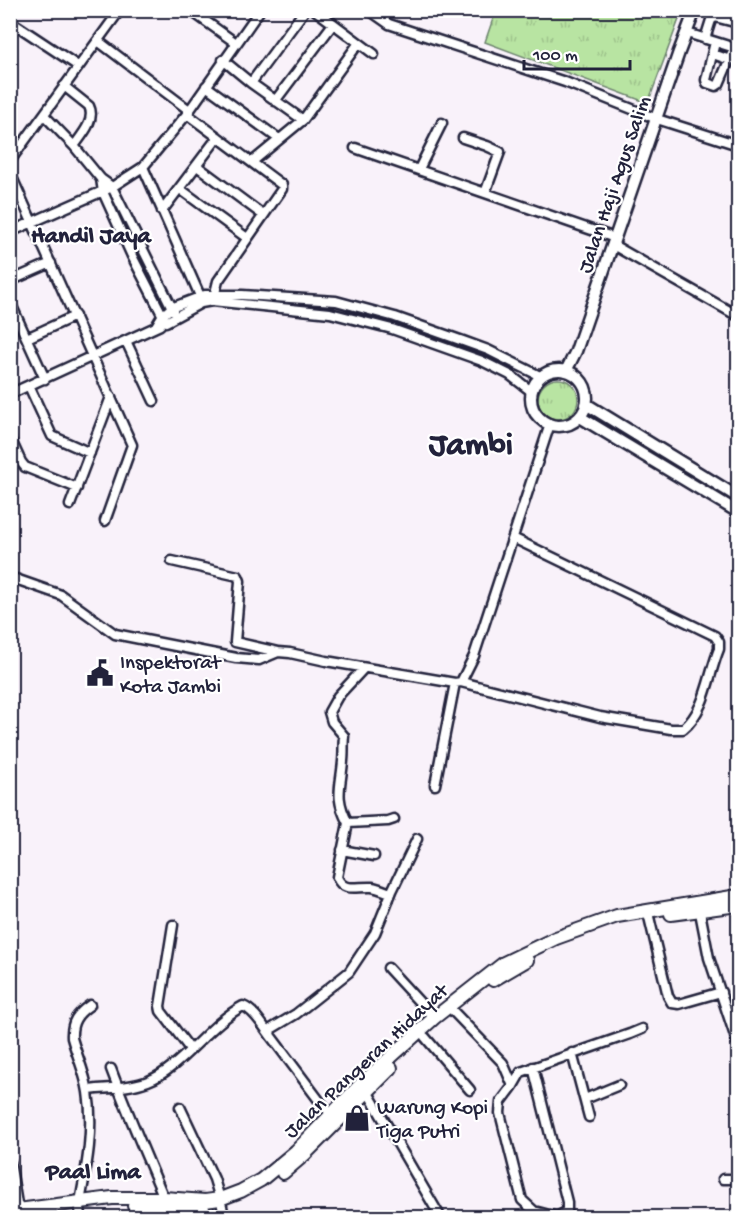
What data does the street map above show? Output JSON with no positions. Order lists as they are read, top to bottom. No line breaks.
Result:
{"streets":{"highway":["Jalan Pangeran Hidayat"],"main road":["Jalan Haji Agus Salim"]},"districts":["Handil Jaya","Jambi","Paal Lima"],"places":{"public building":["Inspektorat Kota Jambi"],"shop":["Warung Kopi Tiga Putri"]},"scale_bar":"100 m"}
